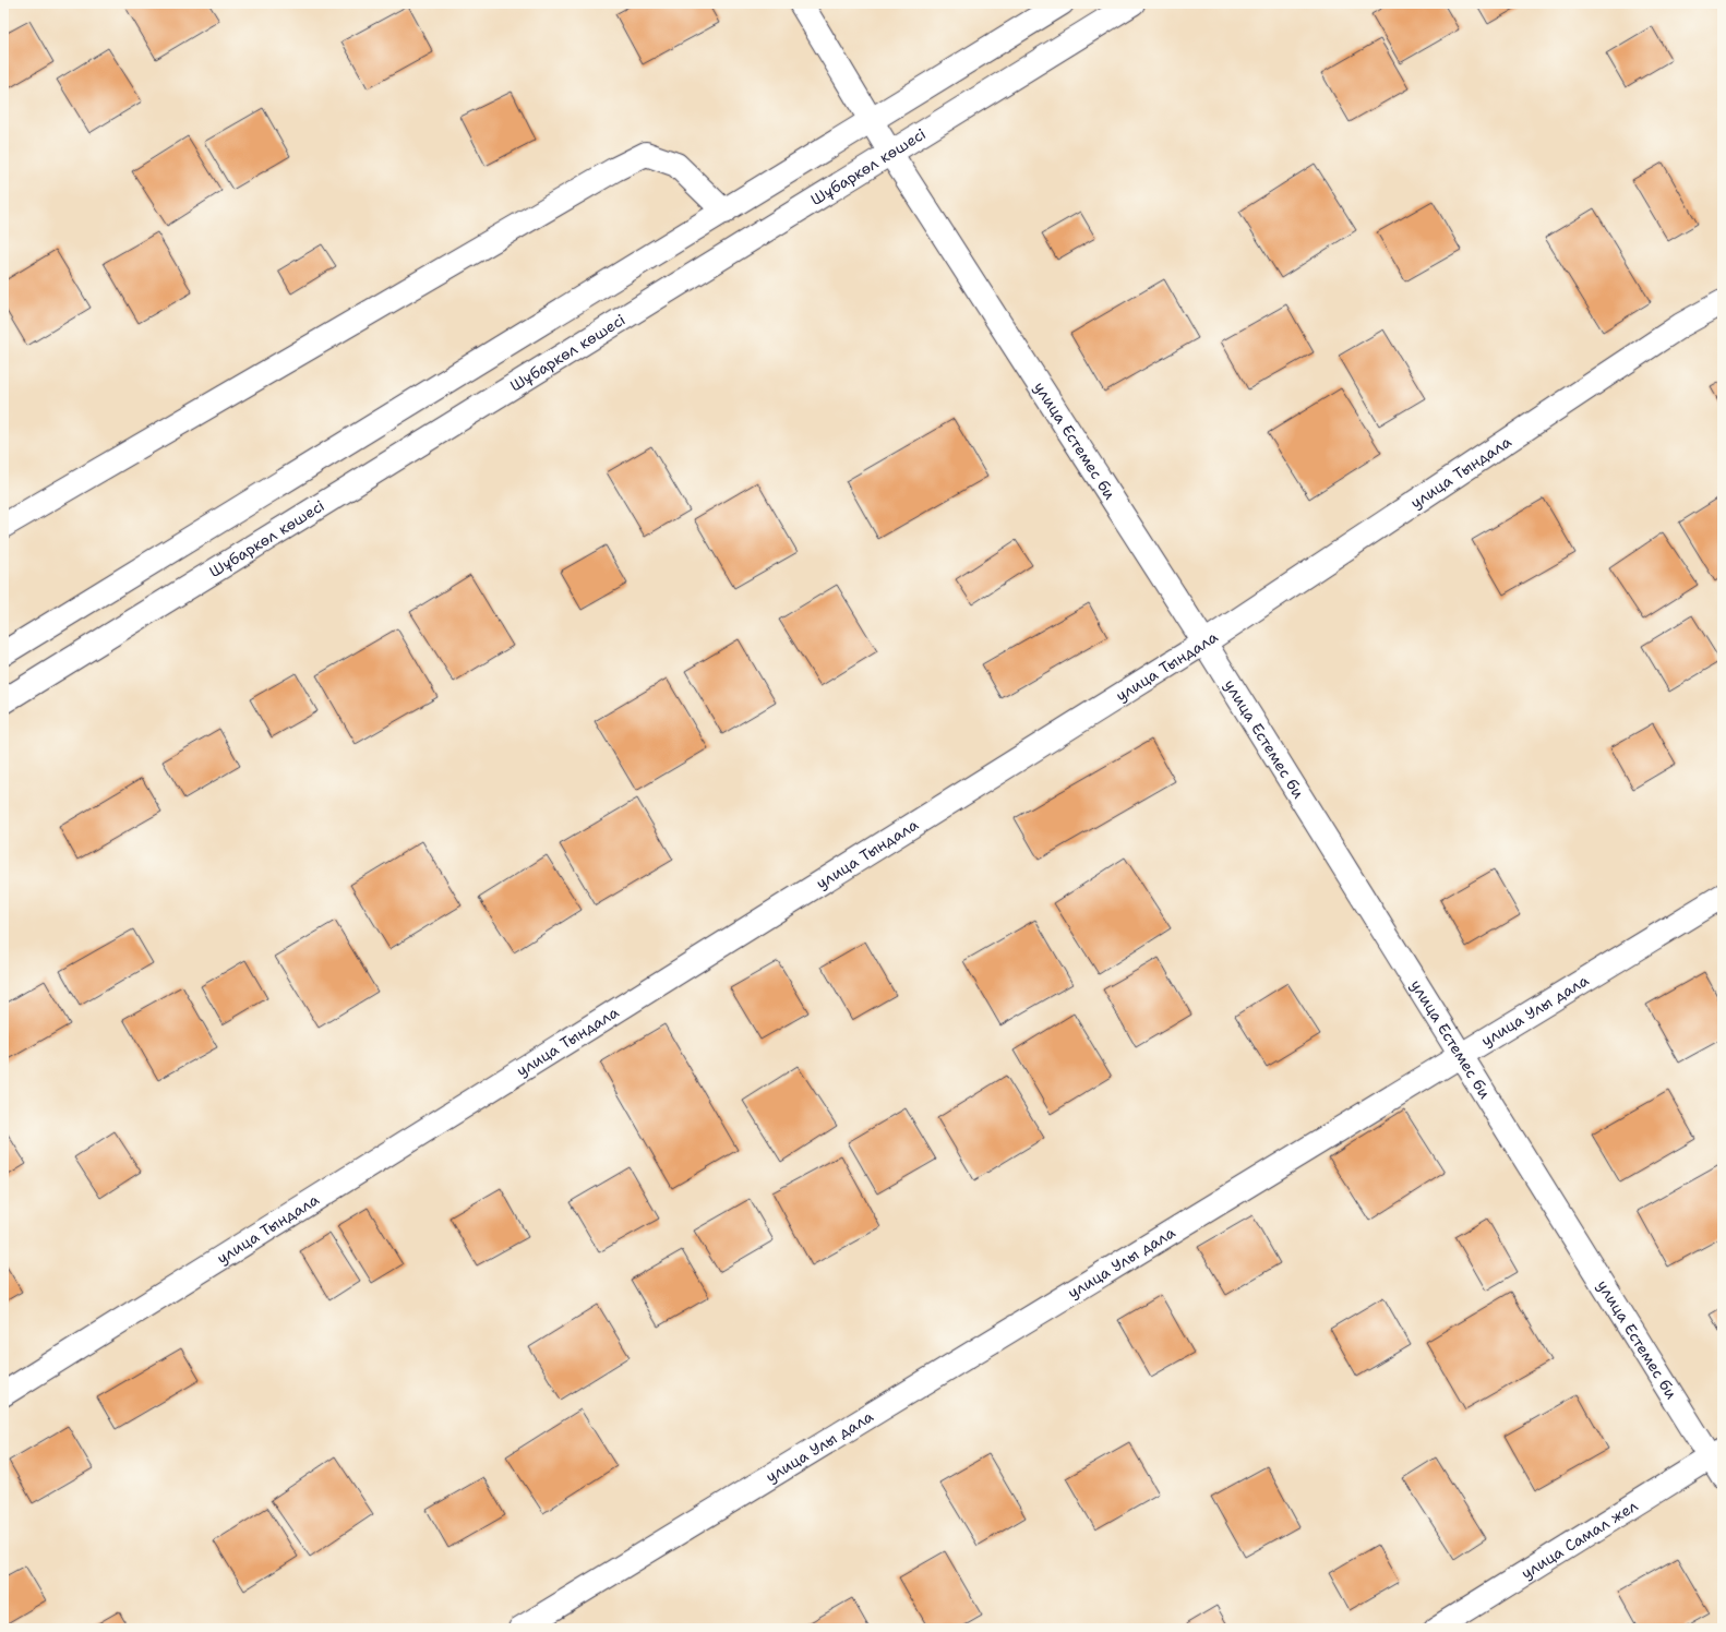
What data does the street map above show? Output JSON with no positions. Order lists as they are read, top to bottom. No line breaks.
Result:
{"streets":{"street":["Шұбаркөл көшесі","улица Естемес би","улица Тындала","улица Улы дала","улица Самал жел"]},"crossings":[["Шұбаркөл көшесі","улица Естемес би"],["улица Естемес би","улица Тындала"],["улица Естемес би","улица Улы дала"],["улица Естемес би","улица Самал жел"]]}
